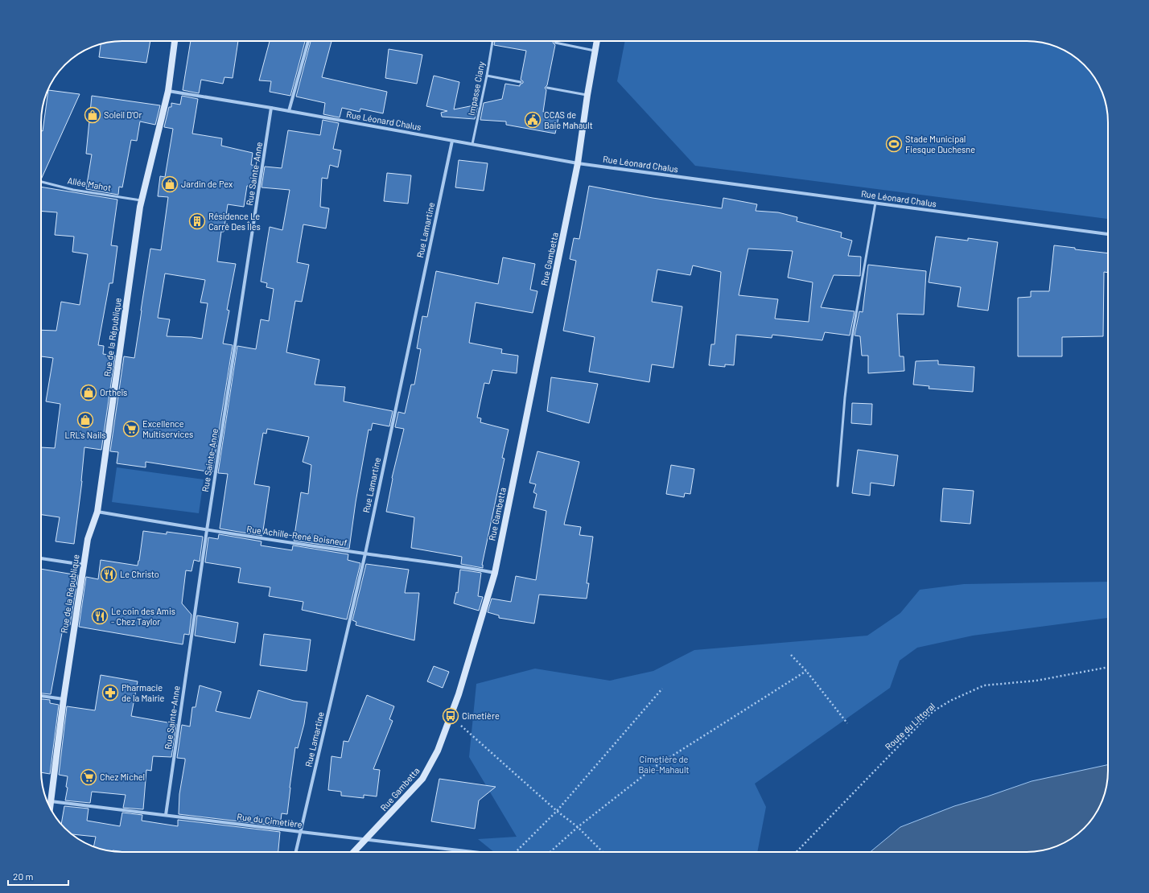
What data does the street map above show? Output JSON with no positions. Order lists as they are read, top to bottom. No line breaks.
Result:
{"streets":{"street":["Rue Léonard Chalus","Rue Sainte-Anne","Rue Lamartine","Rue Gambetta","Rue de la République","Rue Achille-René Boisneuf","Rue du Cimetière"],"lane":["Impasse Ciany","Allée Mahot"],"path":["Route du Littoral"]},"crossings":[["Impasse Ciany","Rue Léonard Chalus"],["Rue Léonard Chalus","Rue Sainte-Anne"],["Rue Léonard Chalus","Rue Lamartine"],["Rue Léonard Chalus","Rue Gambetta"],["Rue Léonard Chalus","Rue de la République"],["Rue Sainte-Anne","Rue Achille-René Boisneuf"],["Rue Sainte-Anne","Rue du Cimetière"],["Allée Mahot","Rue de la République"],["Rue Lamartine","Rue Achille-René Boisneuf"],["Rue Lamartine","Rue du Cimetière"],["Rue Gambetta","Rue Achille-René Boisneuf"],["Rue Gambetta","Rue du Cimetière"],["Rue de la République","Rue Achille-René Boisneuf"],["Rue de la République","Rue du Cimetière"]],"parks":["Cimetière de Baie-Mahault"],"places":{"shop":["Soleil D'Or","Jardin de Pex","Ortheïs","LRL's Nails"],"public building":["CCAS de Baie Mahault"],"sports":["Stade Municipal Fiesque Duchesne"],"building":["Résidence Le Carrė Des Îles"],"supermarket":["Excellence Multiservices","Chez Michel"],"restaurant":["Le Christo","Le coin des Amis - Chez Taylor"],"pharmacy":["Pharmacie de la Mairie"],"bus stop":["Cimetière"]},"scale_bar":"20 m"}
